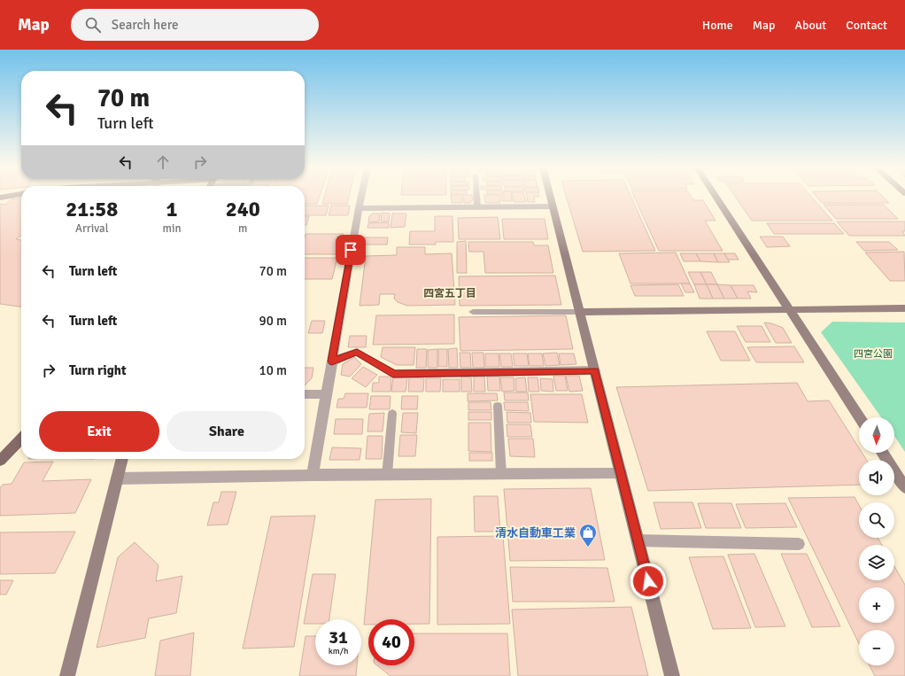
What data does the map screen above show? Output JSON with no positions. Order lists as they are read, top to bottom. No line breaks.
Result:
{"districts":["四宮五丁目"],"parks":["四宮公園"],"places":{"shop":["清水自動車工業"]},"north":"bottom","page":{"header":"Map","search":"Search here","nav":["Home","Map","About","Contact"],"turn":["70 m","Turn left"],"eta":["21:58","Arrival","1","min","240","m"],"list":[{"name":"Turn left","value":"70 m"},{"name":"Turn left","value":"90 m"},{"name":"Turn right","value":"10 m"}],"buttons":["Exit","Share"],"map_buttons":["+","−"],"speed":"31 km/h","limit":"40"}}
